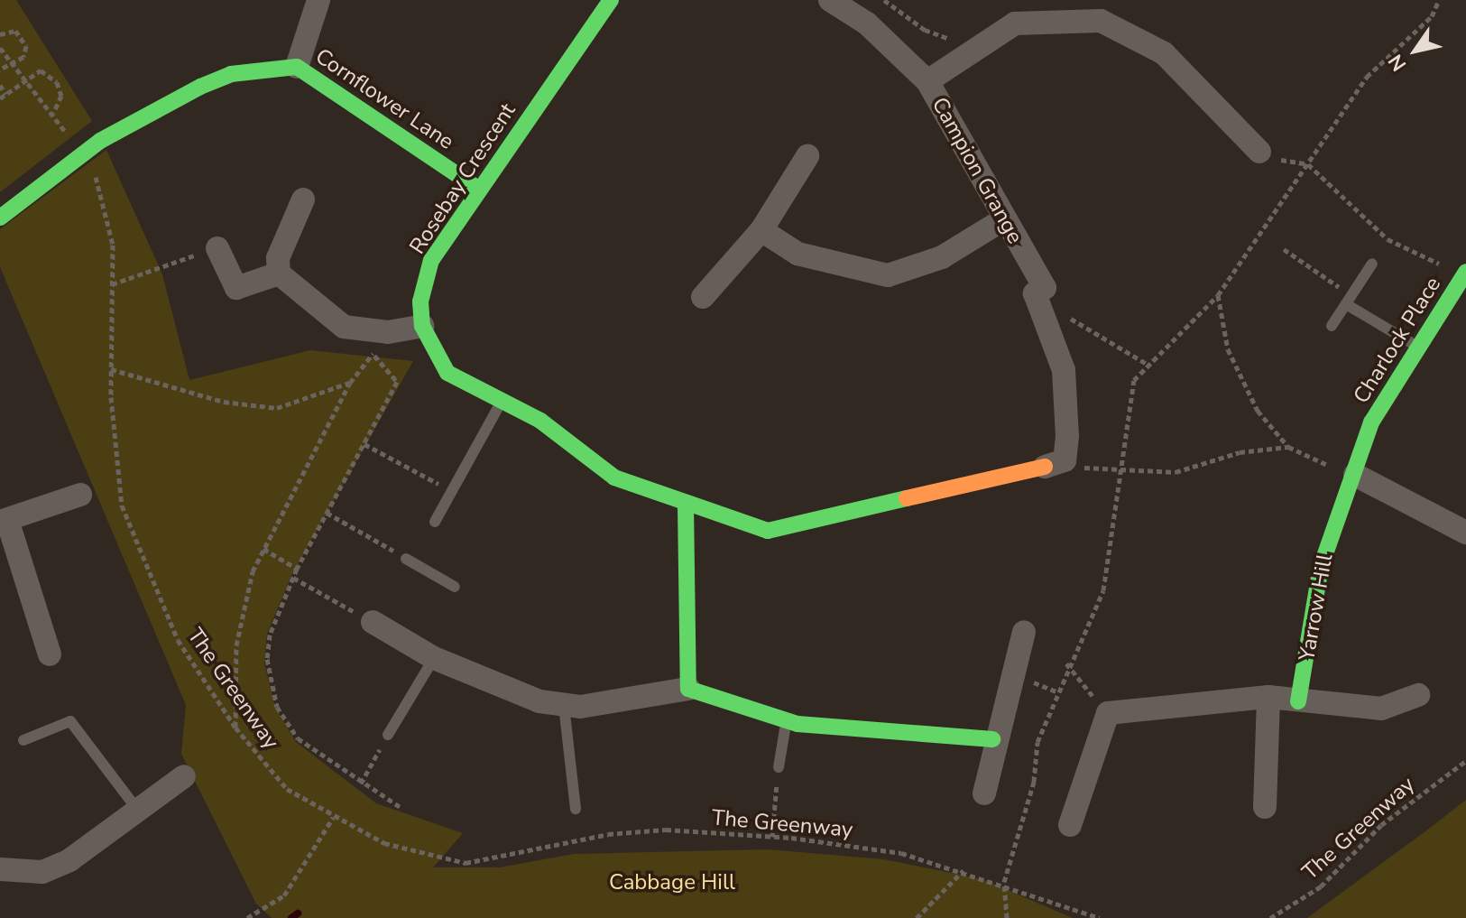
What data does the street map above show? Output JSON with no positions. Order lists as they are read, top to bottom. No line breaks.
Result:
{"streets":{"street":["Cornflower Lane","Campion Grange","Rosebay Crescent","Charlock Place","Yarrow Hill"],"path":["The Greenway"]},"crossings":[["Cornflower Lane","Rosebay Crescent"],["Charlock Place","Yarrow Hill"]],"parks":["Cabbage Hill"],"north":"bottom left"}
